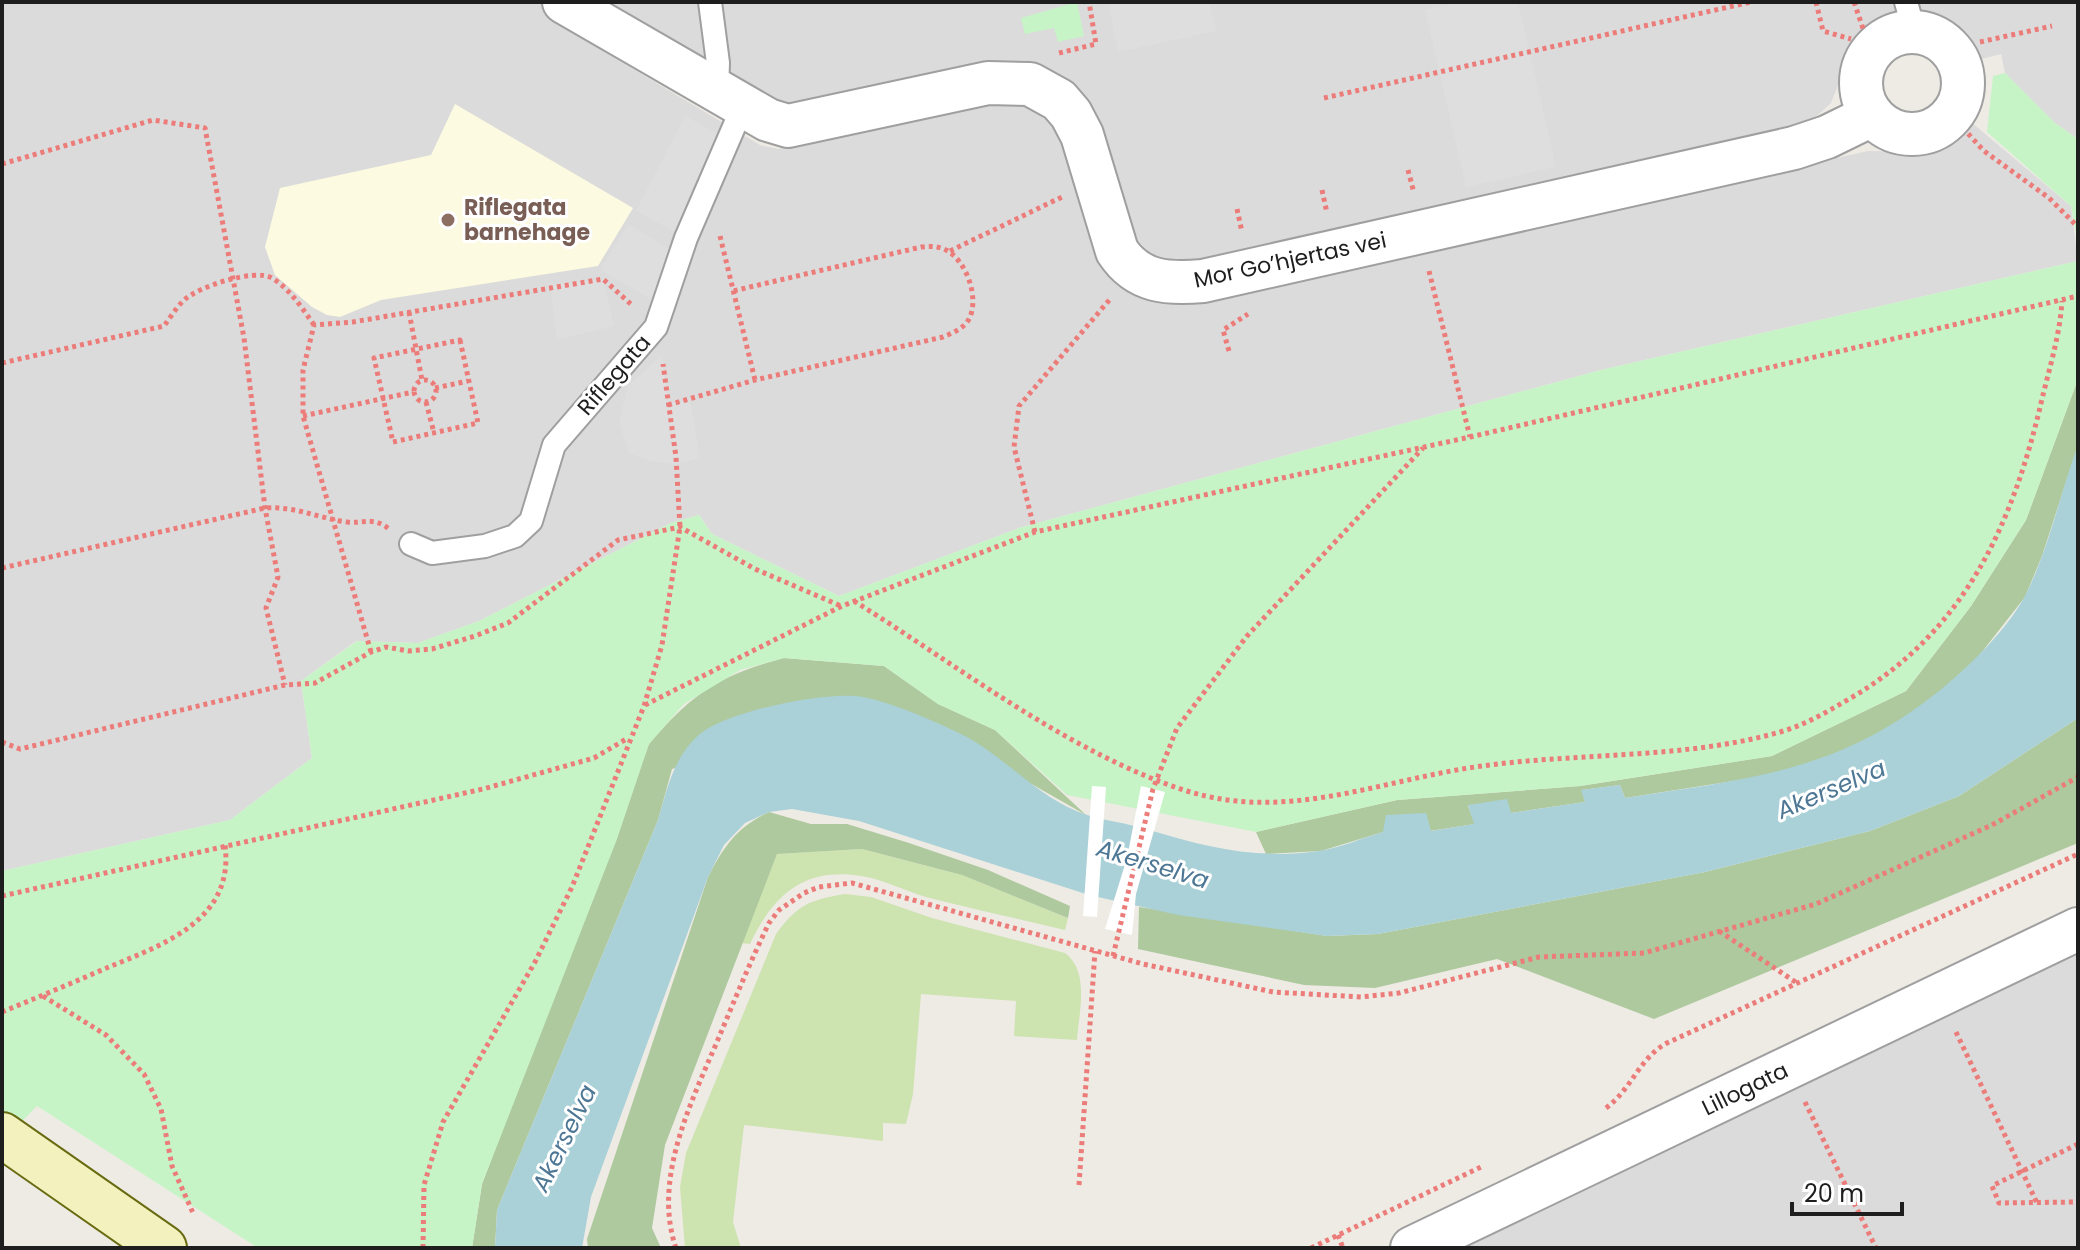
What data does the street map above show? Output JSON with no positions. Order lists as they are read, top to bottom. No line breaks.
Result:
{"streets":{"street":["Mor Go’hjertas vei","Lillogata"],"lane":["Riflegata"]},"crossings":[["Mor Go’hjertas vei","Riflegata"]],"water":["Akerselva"],"places":["Riflegata barnehage"],"scale_bar":"20 m"}
